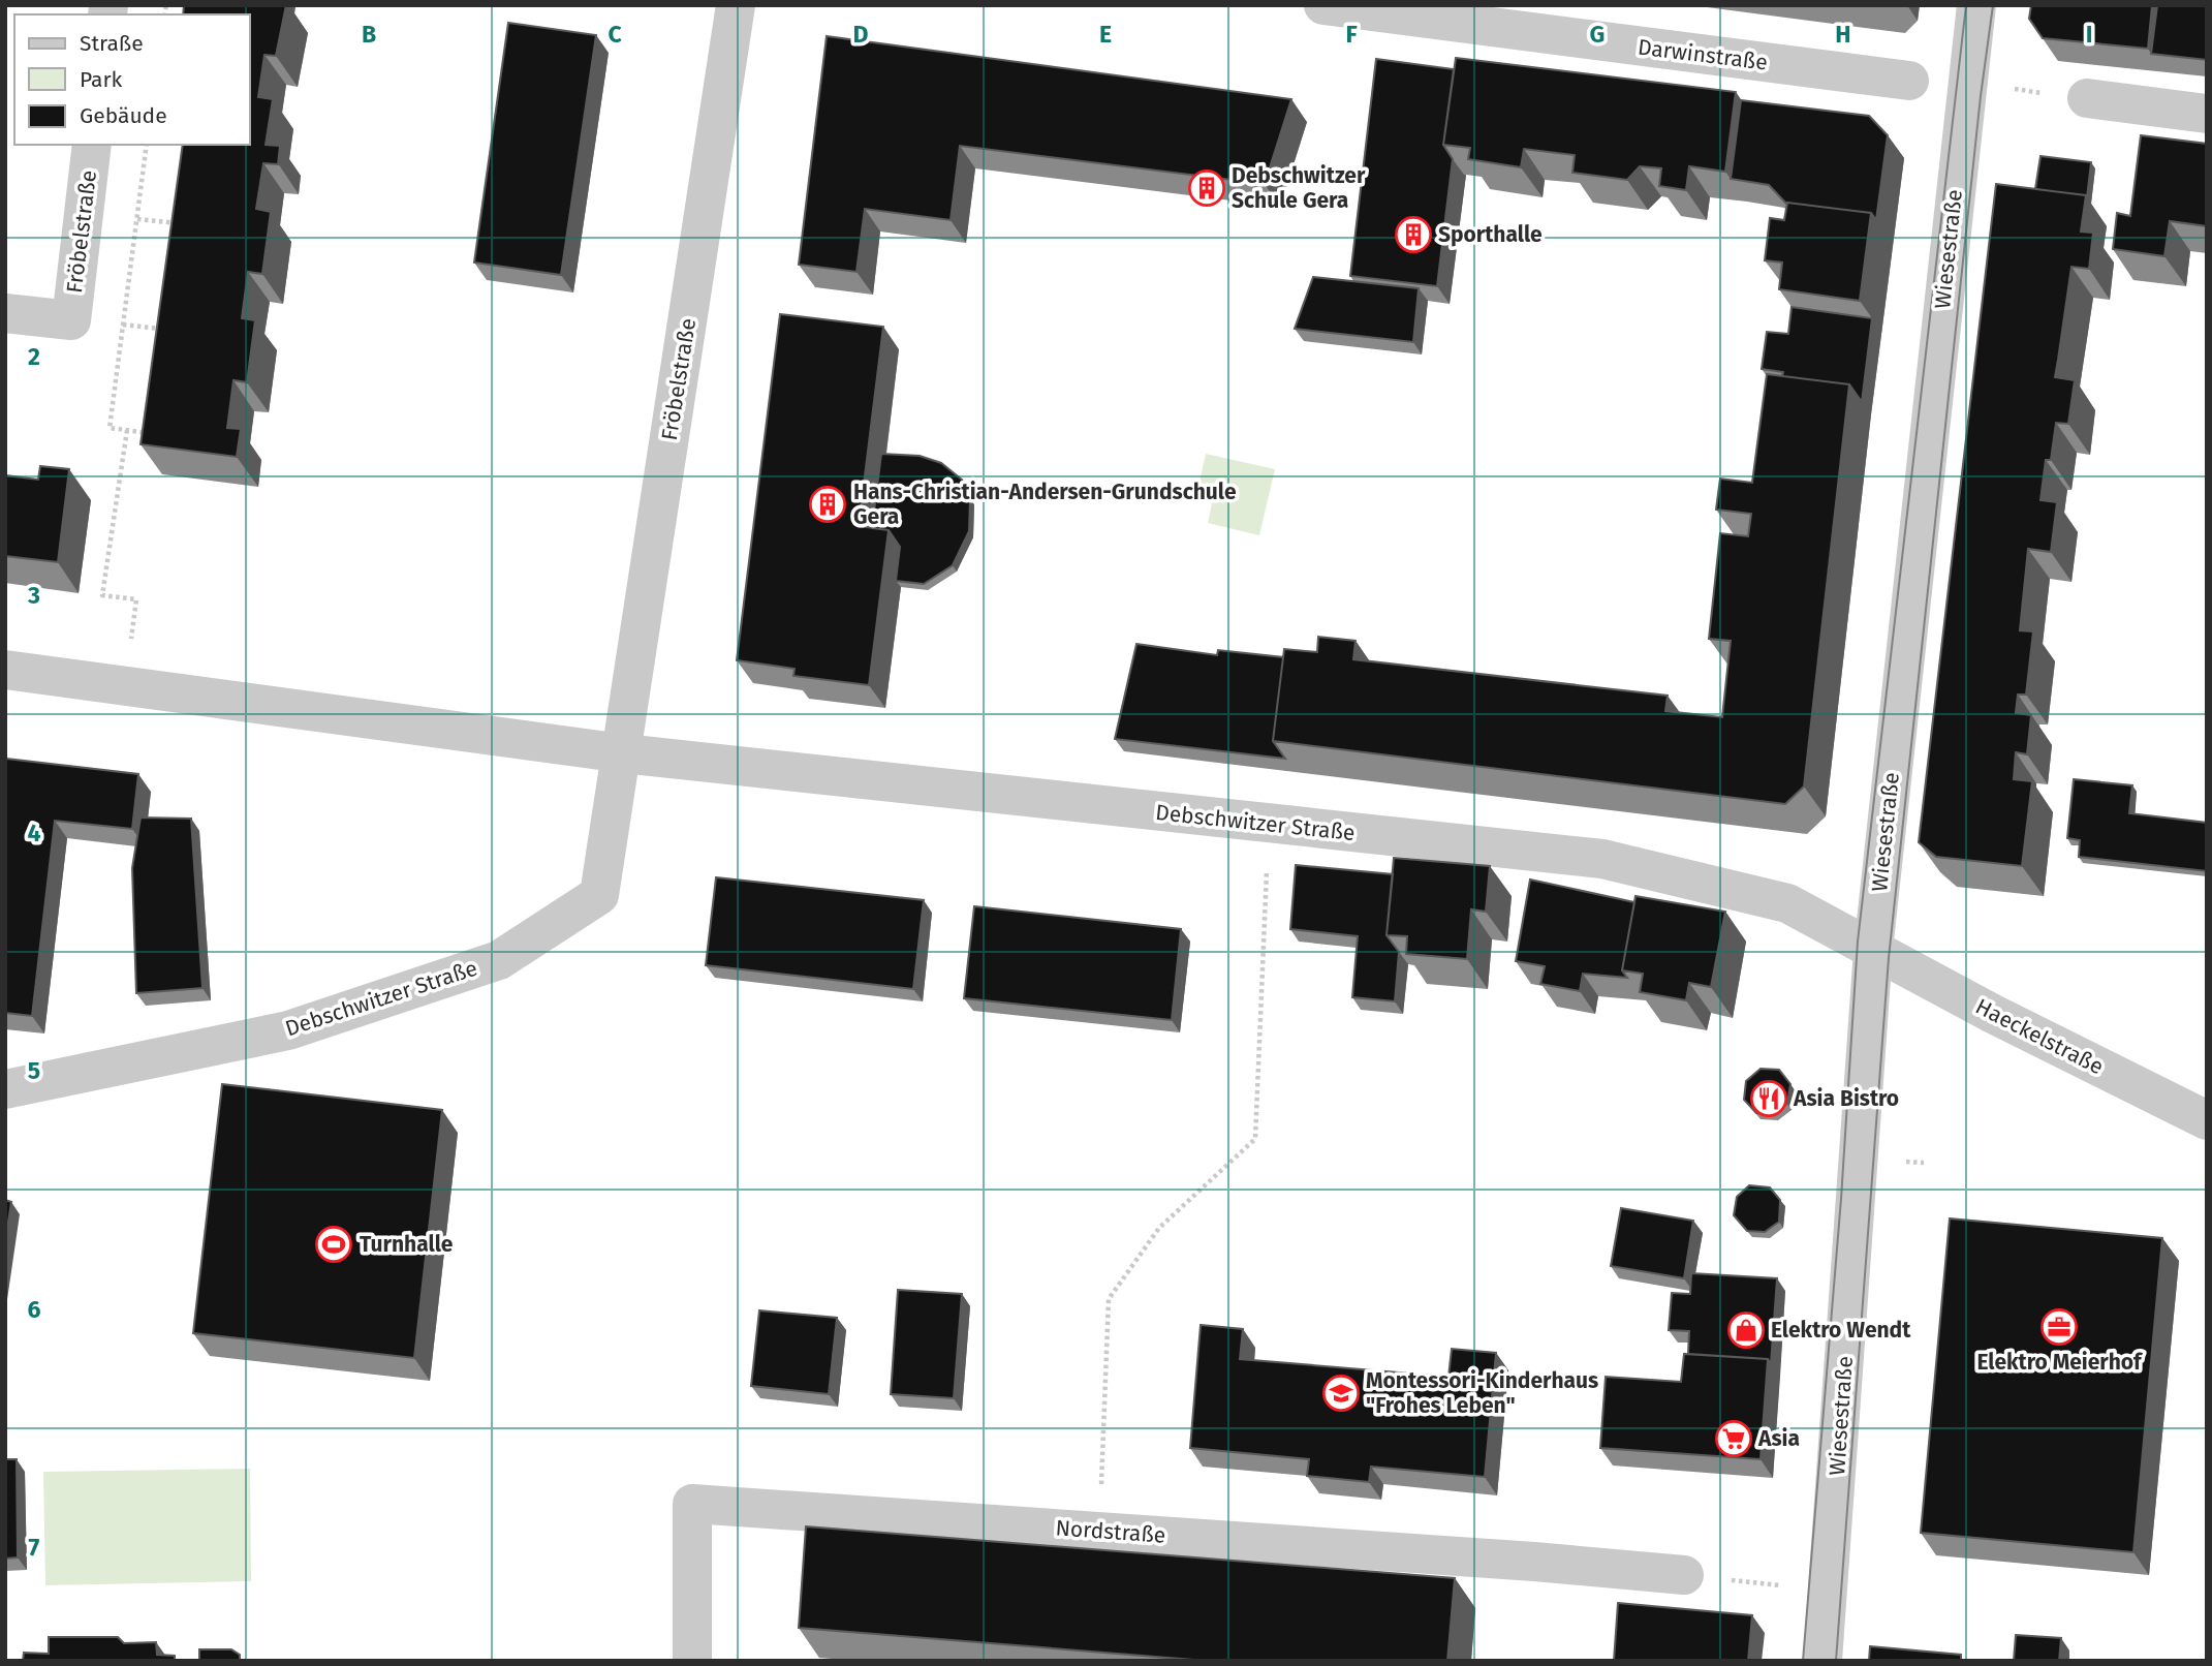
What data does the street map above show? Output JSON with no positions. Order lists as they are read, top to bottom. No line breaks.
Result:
{"streets":{"street":["Darwinstraße","Fröbelstraße","Wiesestraße","Debschwitzer Straße","Haeckelstraße","Nordstraße"]},"crossings":[["Fröbelstraße","Debschwitzer Straße"],["Wiesestraße","Debschwitzer Straße"],["Wiesestraße","Haeckelstraße"],["Debschwitzer Straße","Haeckelstraße"]],"places":{"building":["Debschwitzer Schule Gera","Sporthalle","Hans-Christian-Andersen-Grundschule Gera"],"restaurant":["Asia Bistro"],"sports":["Turnhalle"],"office":["Elektro Meierhof"],"shop":["Elektro Wendt"],"school or university":["Montessori-Kinderhaus \"Frohes Leben\""],"supermarket":["Asia"]},"legend":["Straße","Park","Gebäude"],"grid":{"columns":["B","C","D","E","F","G","H","I"],"rows":["2","3","4","5","6","7"]}}
